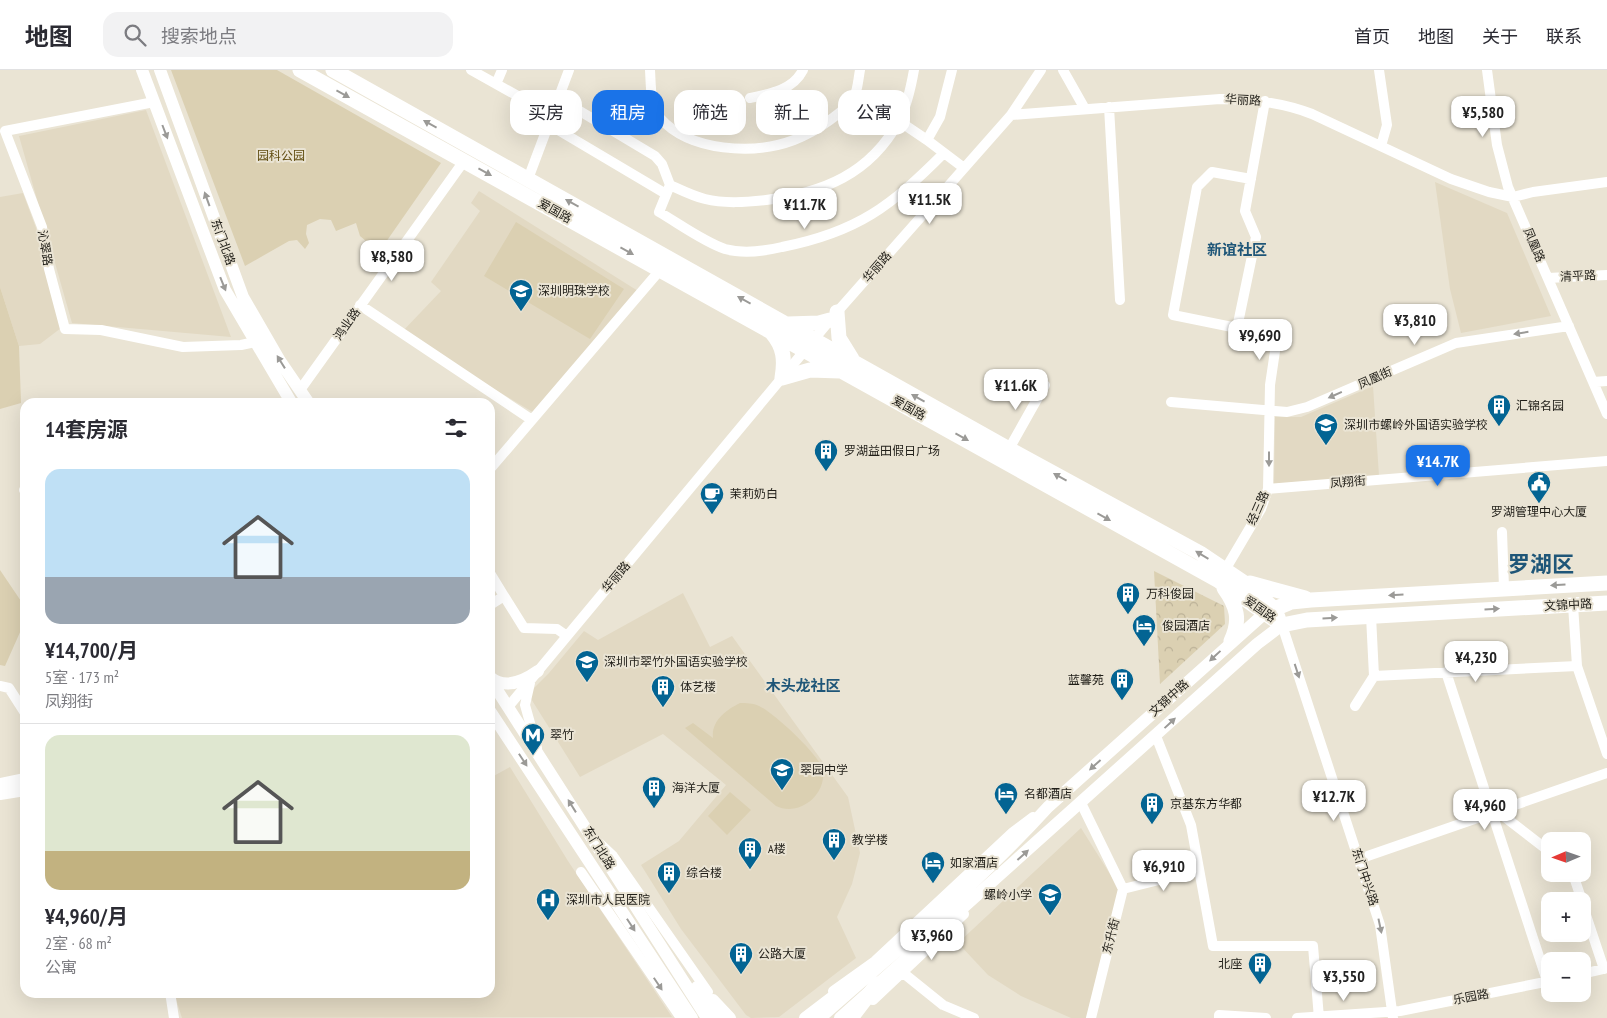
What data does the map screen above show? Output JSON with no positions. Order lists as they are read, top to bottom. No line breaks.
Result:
{"streets":{"highway":["爱国路","文锦中路"],"main road":["东门北路"],"street":["华丽路","凤凰路","沁翠路","清平路","鸿业路","凤凰街","凤翔街","经三路","东门中兴路","东升街","乐园路"]},"crossings":[["华丽路","爱国路"],["华丽路","东门北路"],["华丽路","凤凰路"],["爱国路","鸿业路"],["爱国路","经三路"],["爱国路","文锦中路"],["爱国路","东门中兴路"],["东门北路","沁翠路"],["东门北路","鸿业路"],["凤凰路","清平路"],["凤凰路","凤凰街"],["凤凰街","经三路"],["凤翔街","经三路"],["文锦中路","东门中兴路"],["东门中兴路","乐园路"]],"one_way":["凤凰街","东门中兴路"],"districts":["新谊社区","罗湖区","木头龙社区"],"parks":["园科公园"],"places":{"school or university":["深圳明珠学校","深圳市螺岭外国语实验学校","深圳市翠竹外国语实验学校","翠园中学","螺岭小学"],"building":["汇锦名园","罗湖益田假日广场","万科俊园","蓝馨苑","体艺楼","海洋大厦","京基东方华都","教学楼","A楼","综合楼","公路大厦","北座"],"public building":["罗湖管理中心大厦"],"cafe":["茉莉奶白"],"hotel":["俊园酒店","名都酒店","如家酒店"],"metro station":["翠竹"],"hospital":["深圳市人民医院"]},"north":"left","page":{"header":"地图","search":"搜索地点","nav":["首页","地图","关于","联系"],"chip":["买房","租房","筛选","新上","公寓"],"price":["¥5,580","¥11.5K","¥11.7K","¥8,580","¥3,810","¥9,690","¥11.6K","¥14.7K","¥4,230","¥12.7K","¥4,960","¥6,910","¥3,960","¥3,550"],"heading":"14套房源","list":[{"name":"¥14,700/月","note":"5室 · 173 m² · 凤翔街"},{"name":"¥4,960/月","note":"2室 · 68 m² · 公寓"}],"map_buttons":["+","−"]}}
